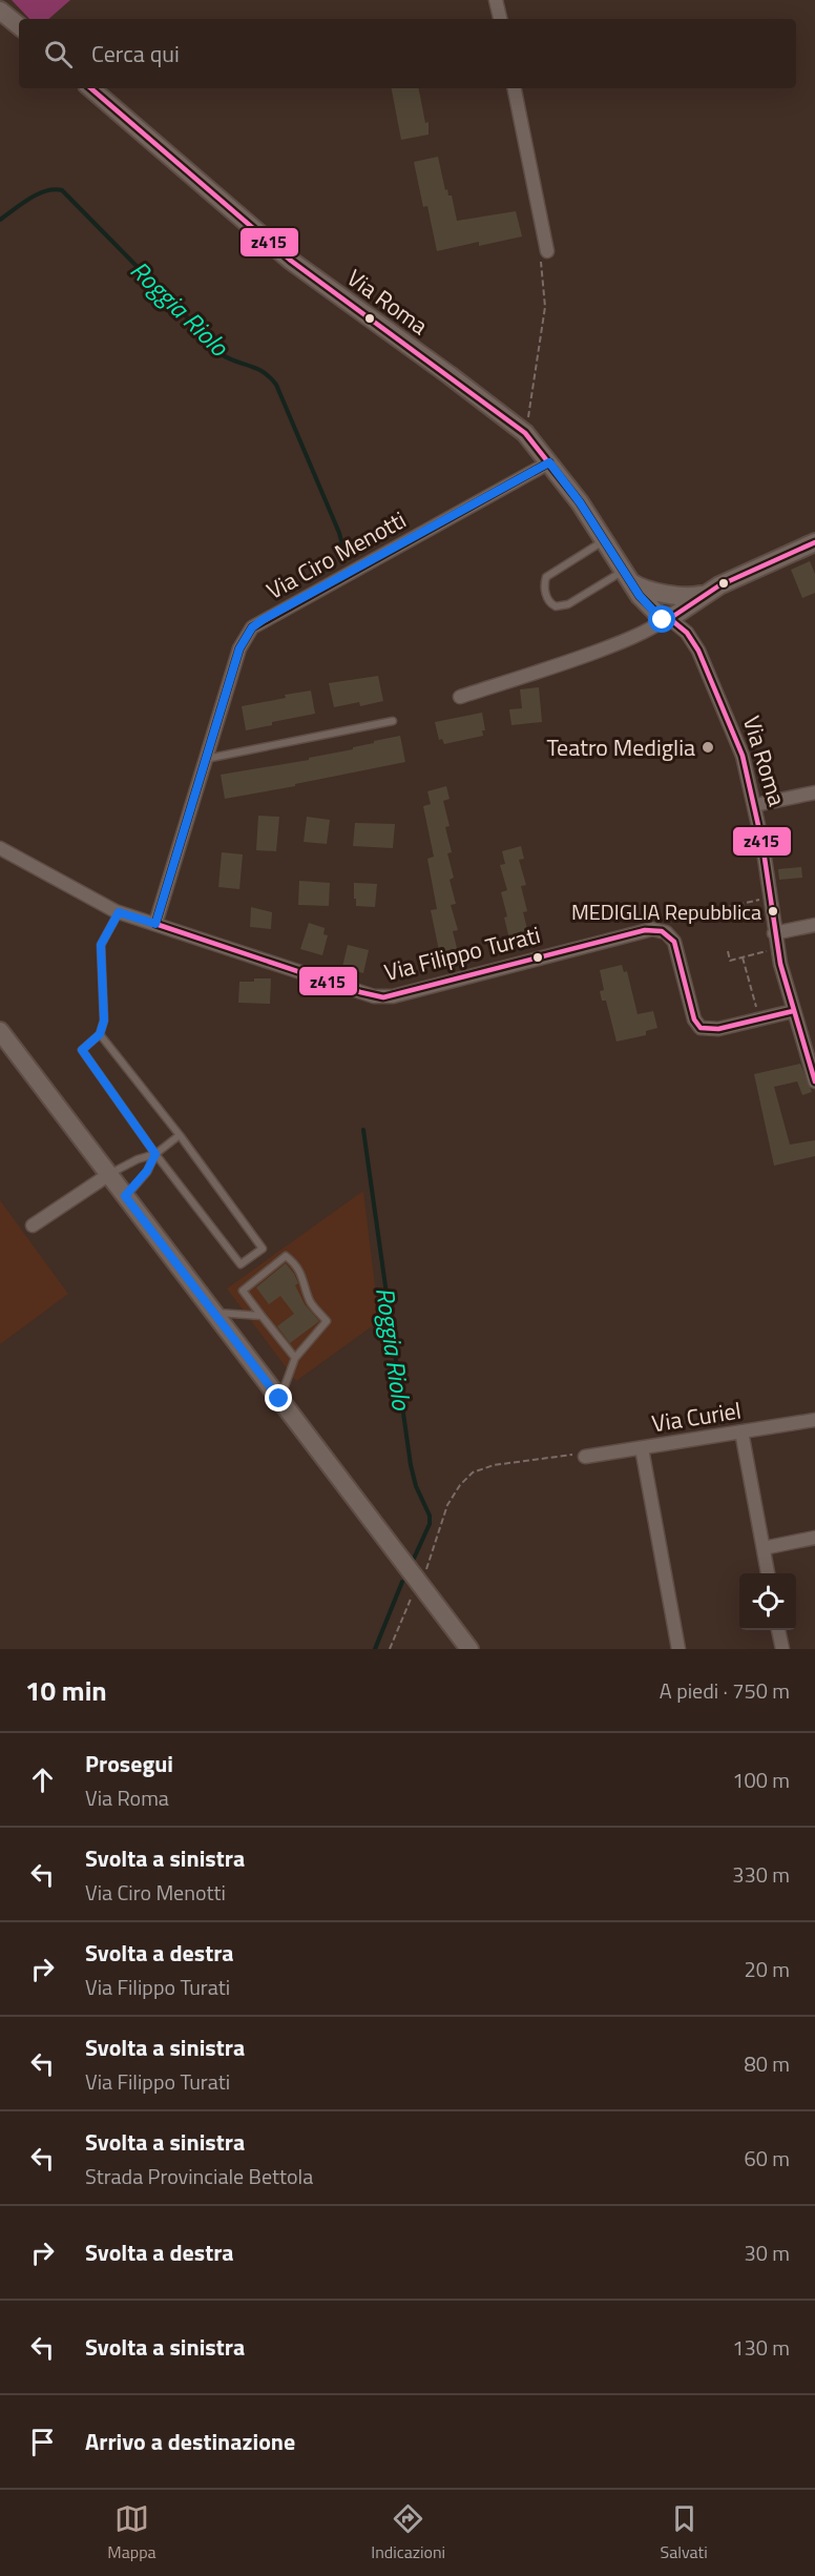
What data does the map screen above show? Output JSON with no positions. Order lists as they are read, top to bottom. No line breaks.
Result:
{"streets":{"street":["Via Roma","Via Ciro Menotti","Via Filippo Turati","Via Curiel"]},"crossings":[["Via Roma","Via Ciro Menotti"],["Via Roma","Via Filippo Turati"],["Via Ciro Menotti","Via Filippo Turati"]],"water":["Roggia Riolo"],"places":["Teatro Mediglia","MEDIGLIA Repubblica"],"lines":["transit line z415"],"page":{"search":"Cerca qui","heading":["10 min","A piedi · 750 m"],"list":[["Prosegui","Via Roma","100 m"],["Svolta a sinistra","Via Ciro Menotti","330 m"],["Svolta a destra","Via Filippo Turati","20 m"],["Svolta a sinistra","Via Filippo Turati","80 m"],["Svolta a sinistra","Strada Provinciale Bettola","60 m"],["Svolta a destra","30 m"],["Svolta a sinistra","130 m"],"Arrivo a destinazione"],"nav":["Mappa","Indicazioni","Salvati"]}}
